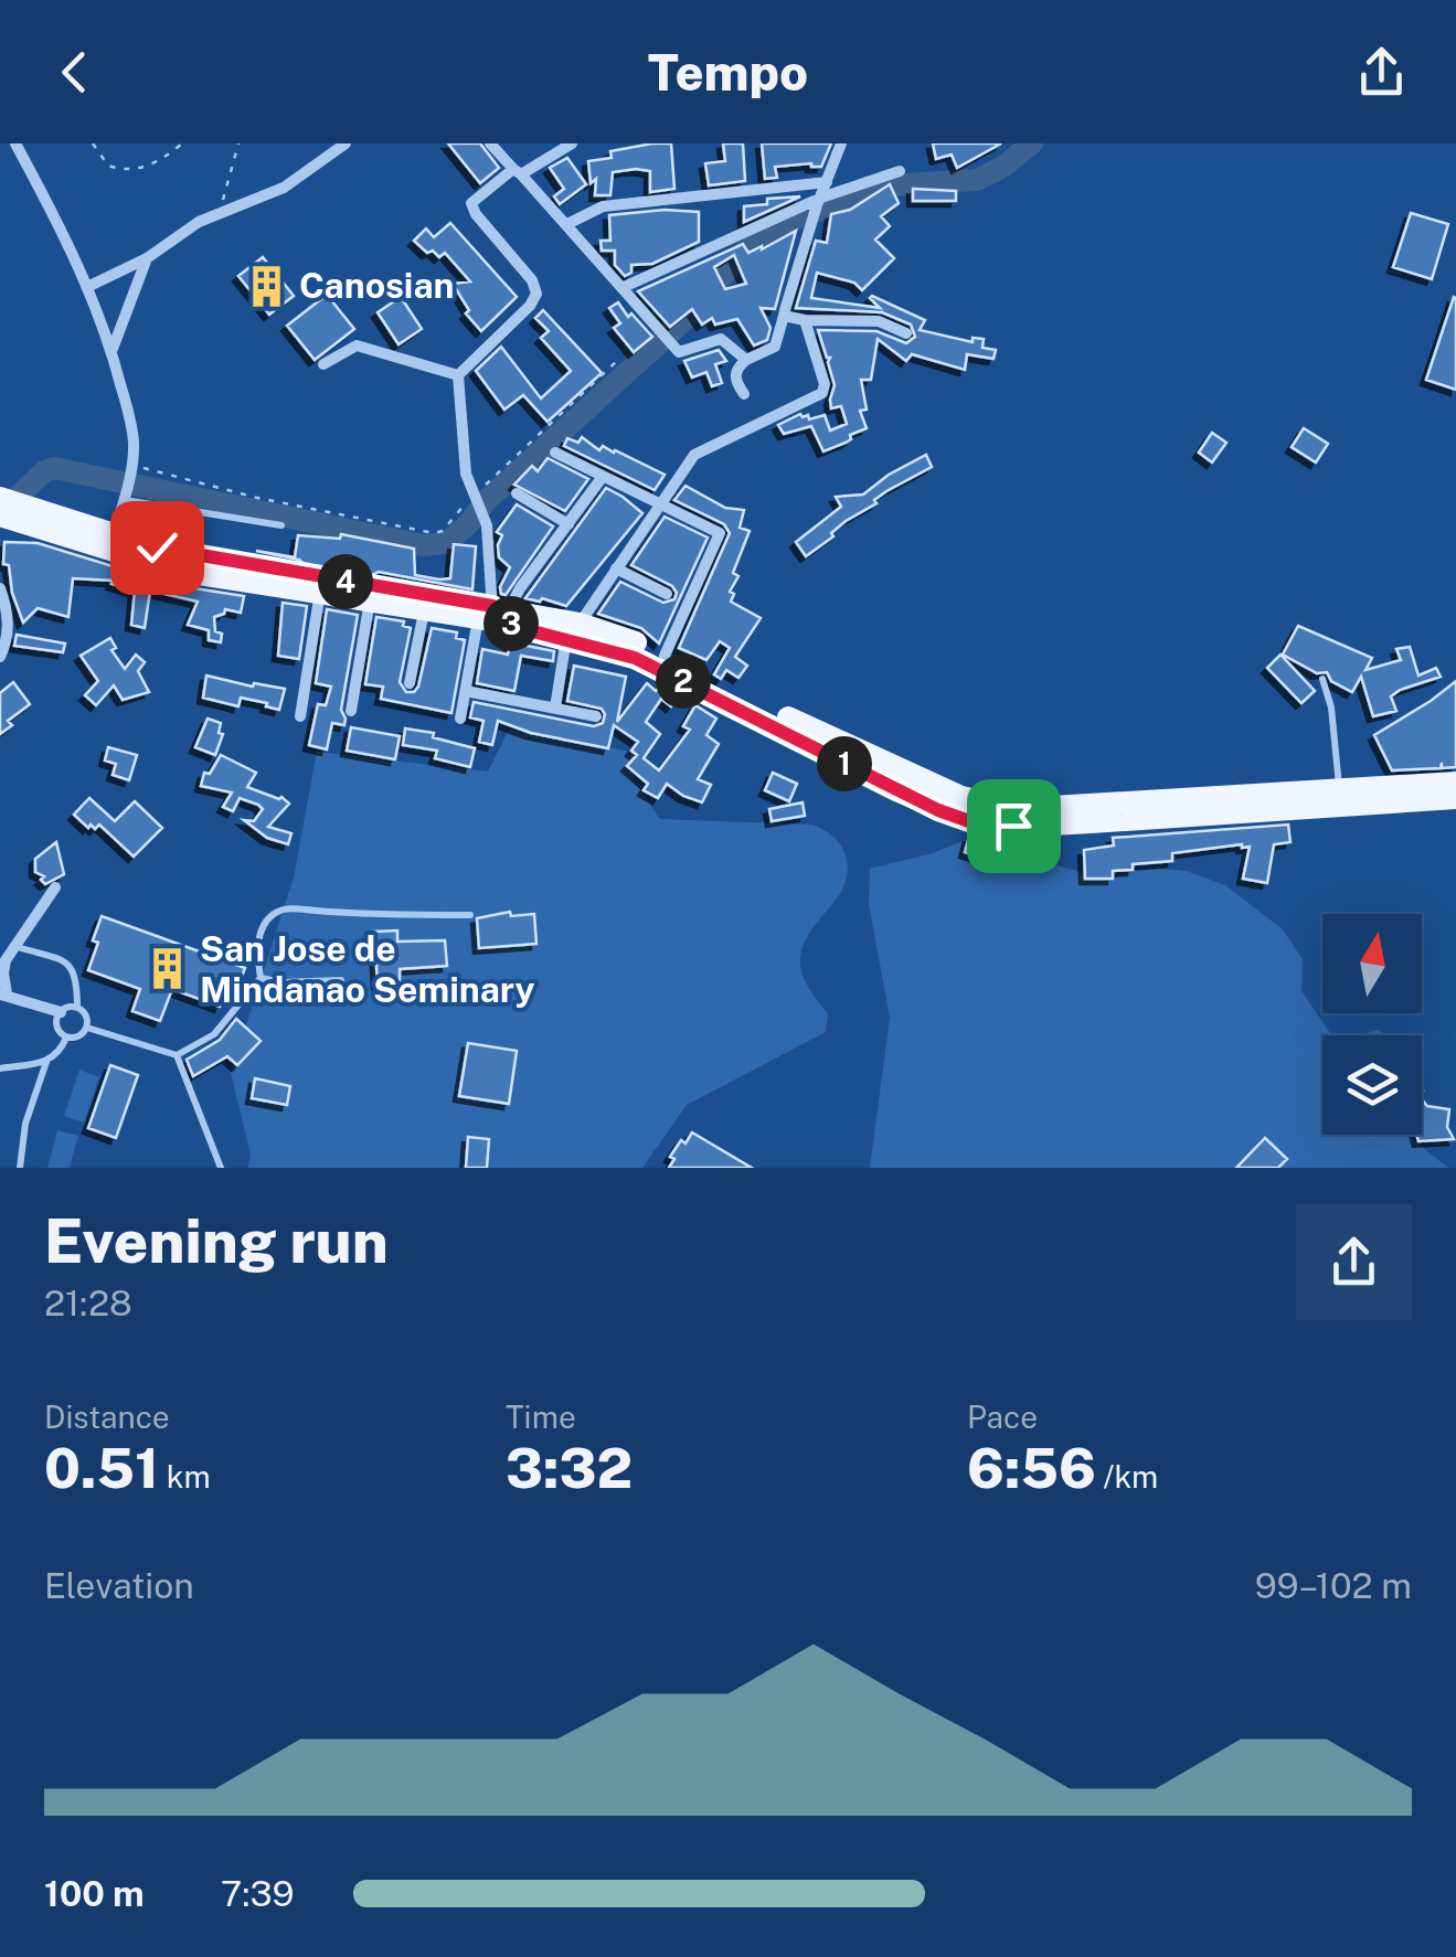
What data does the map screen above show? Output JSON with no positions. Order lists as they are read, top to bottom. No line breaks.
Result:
{"places":{"building":["Canosian","San Jose de Mindanao Seminary"]},"north":"top","page":{"header":"Tempo","pins":["4","3","2","1"],"heading":["Evening run","21:28"],"stats":[["Distance","0.51 km"],["Time","3:32"],["Pace","6:56 /km"]],"chart":["Elevation","99–102 m"],"list":[{"name":"100 m","note":"7:39"}]}}
